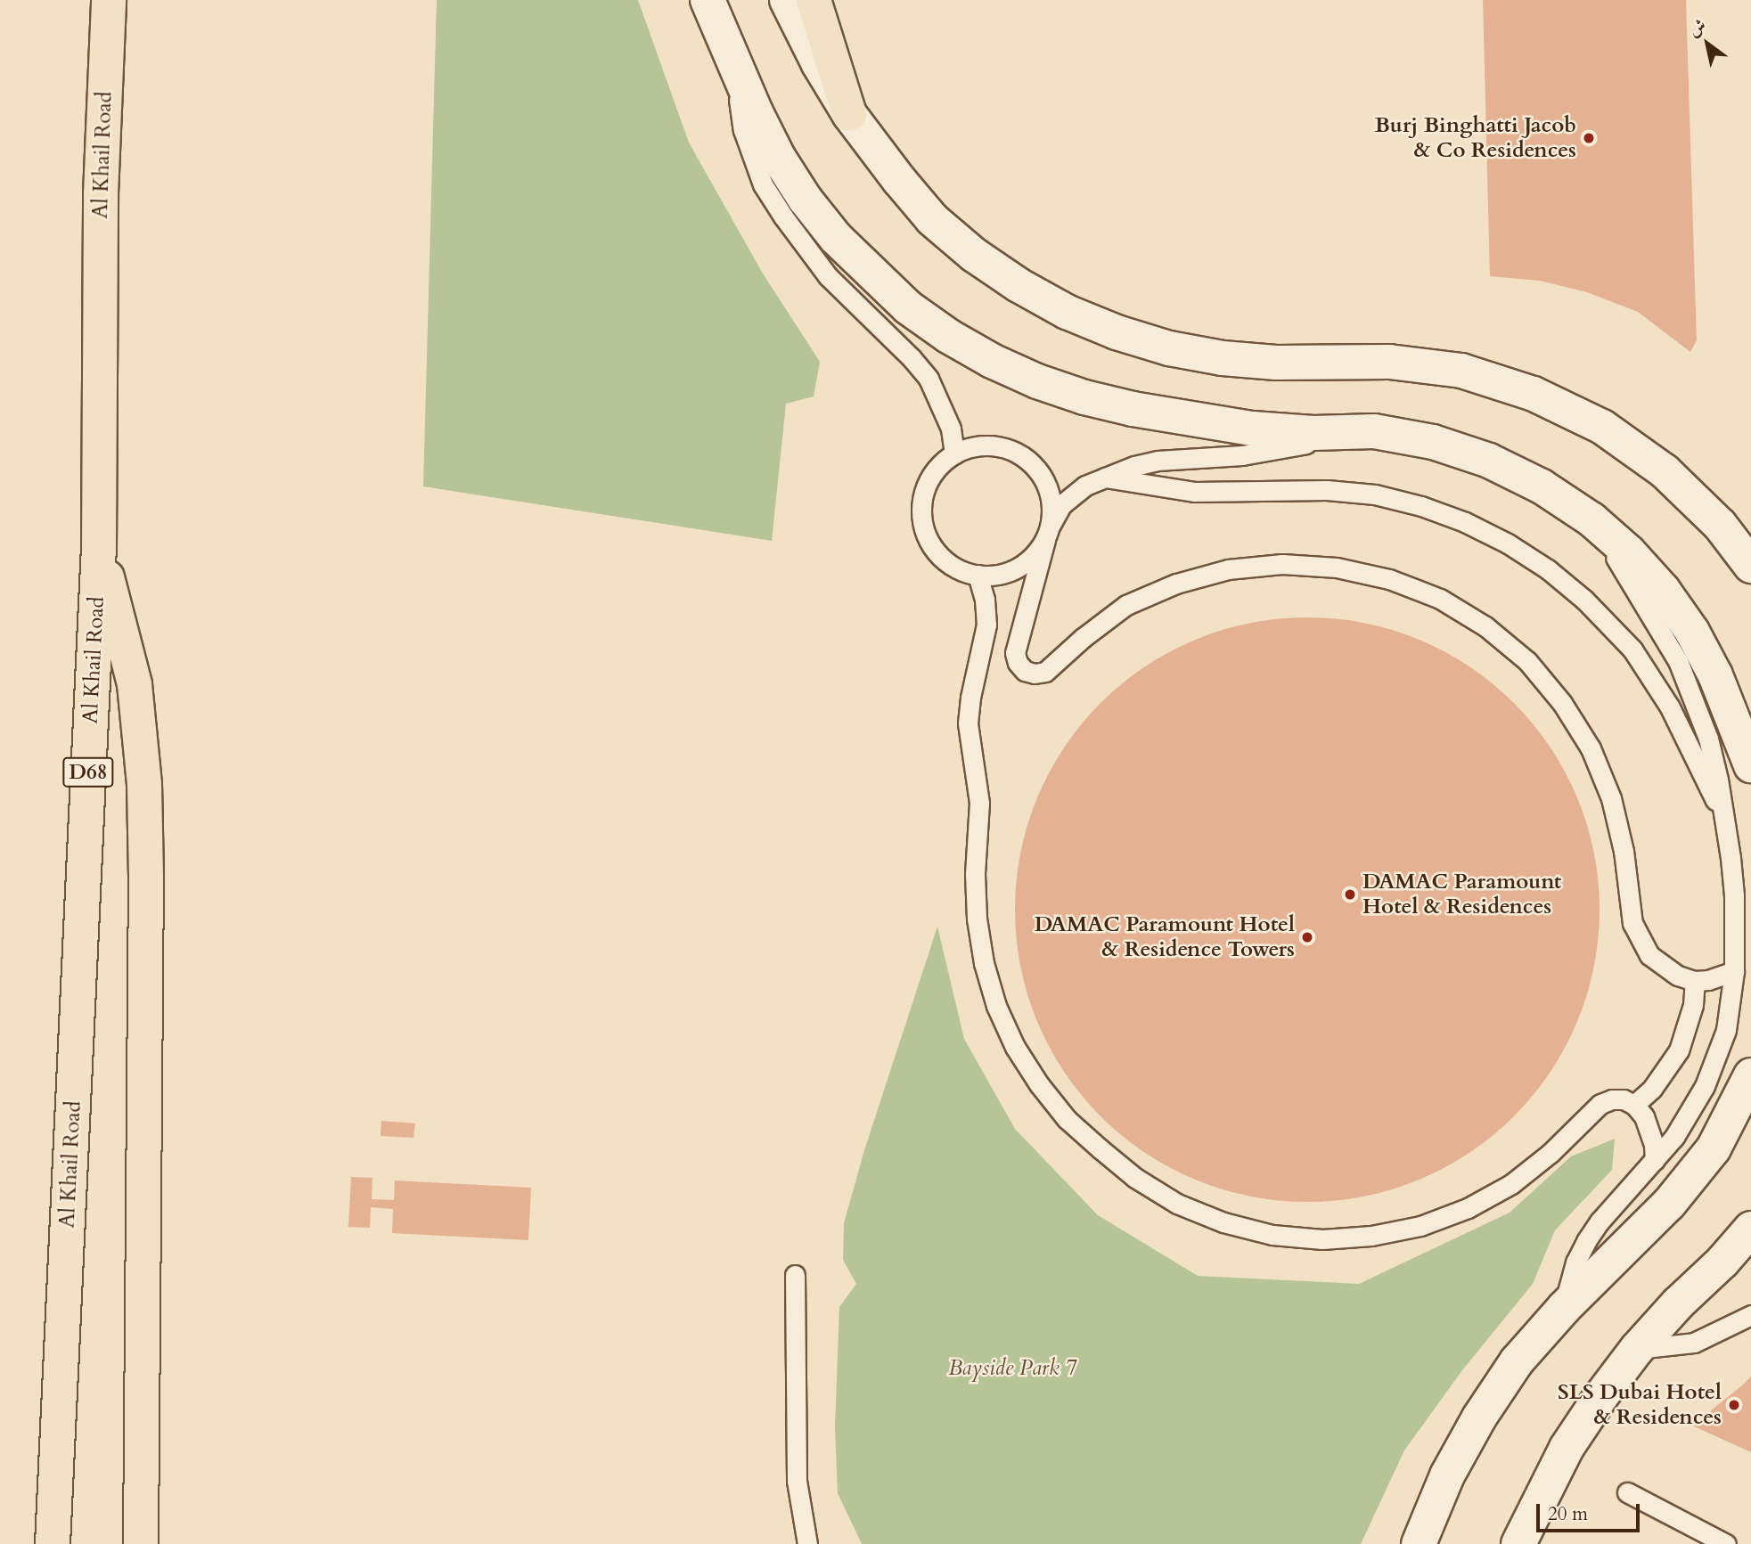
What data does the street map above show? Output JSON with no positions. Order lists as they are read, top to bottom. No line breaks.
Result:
{"streets":{"highway":["Al Khail Road","D68"]},"parks":["Bayside Park 7"],"places":["Burj Binghatti Jacob & Co Residences","DAMAC Paramount Hotel & Residences","DAMAC Paramount Hotel & Residence Towers","SLS Dubai Hotel & Residences"],"scale_bar":"20 m","north":"top left"}
